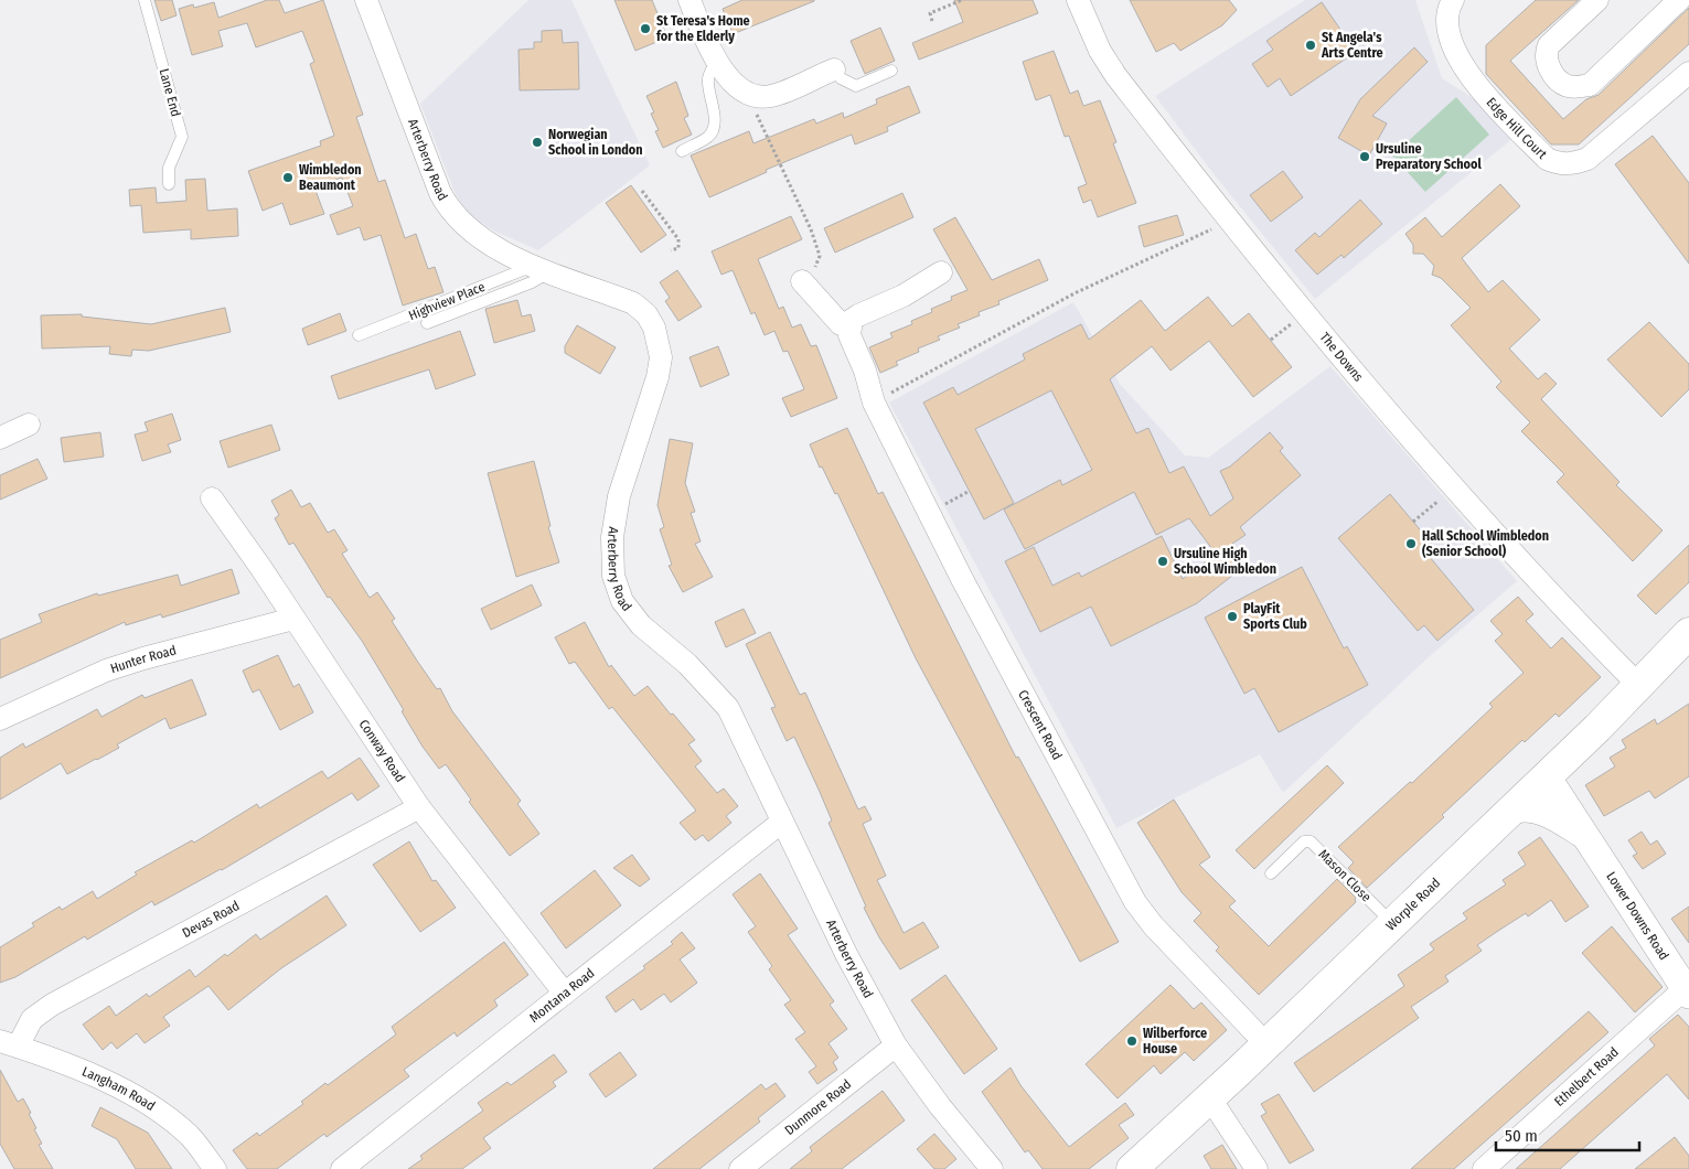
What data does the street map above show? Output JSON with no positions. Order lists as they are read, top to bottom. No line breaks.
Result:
{"streets":{"main road":["Worple Road"],"street":["Edge Hill Court","Arterberry Road","The Downs","Hunter Road","Crescent Road","Conway Road","Lower Downs Road","Devas Road","Montana Road","Ethelbert Road","Langham Road","Dunmore Road"],"lane":["Lane End","Highview Place","Mason Close"]},"crossings":[["Arterberry Road","Highview Place"],["Arterberry Road","Montana Road"],["Arterberry Road","Dunmore Road"],["The Downs","Worple Road"],["Hunter Road","Conway Road"],["Crescent Road","Worple Road"],["Conway Road","Devas Road"],["Conway Road","Montana Road"],["Mason Close","Worple Road"],["Worple Road","Lower Downs Road"],["Lower Downs Road","Ethelbert Road"],["Devas Road","Langham Road"]],"places":["St Teresa's Home for the Elderly","St Angela's Arts Centre","Norwegian School in London","Ursuline Preparatory School","Wimbledon Beaumont","Hall School Wimbledon (Senior School)","Ursuline High School Wimbledon","PlayFit Sports Club","Wilberforce House"],"scale_bar":"50 m"}
